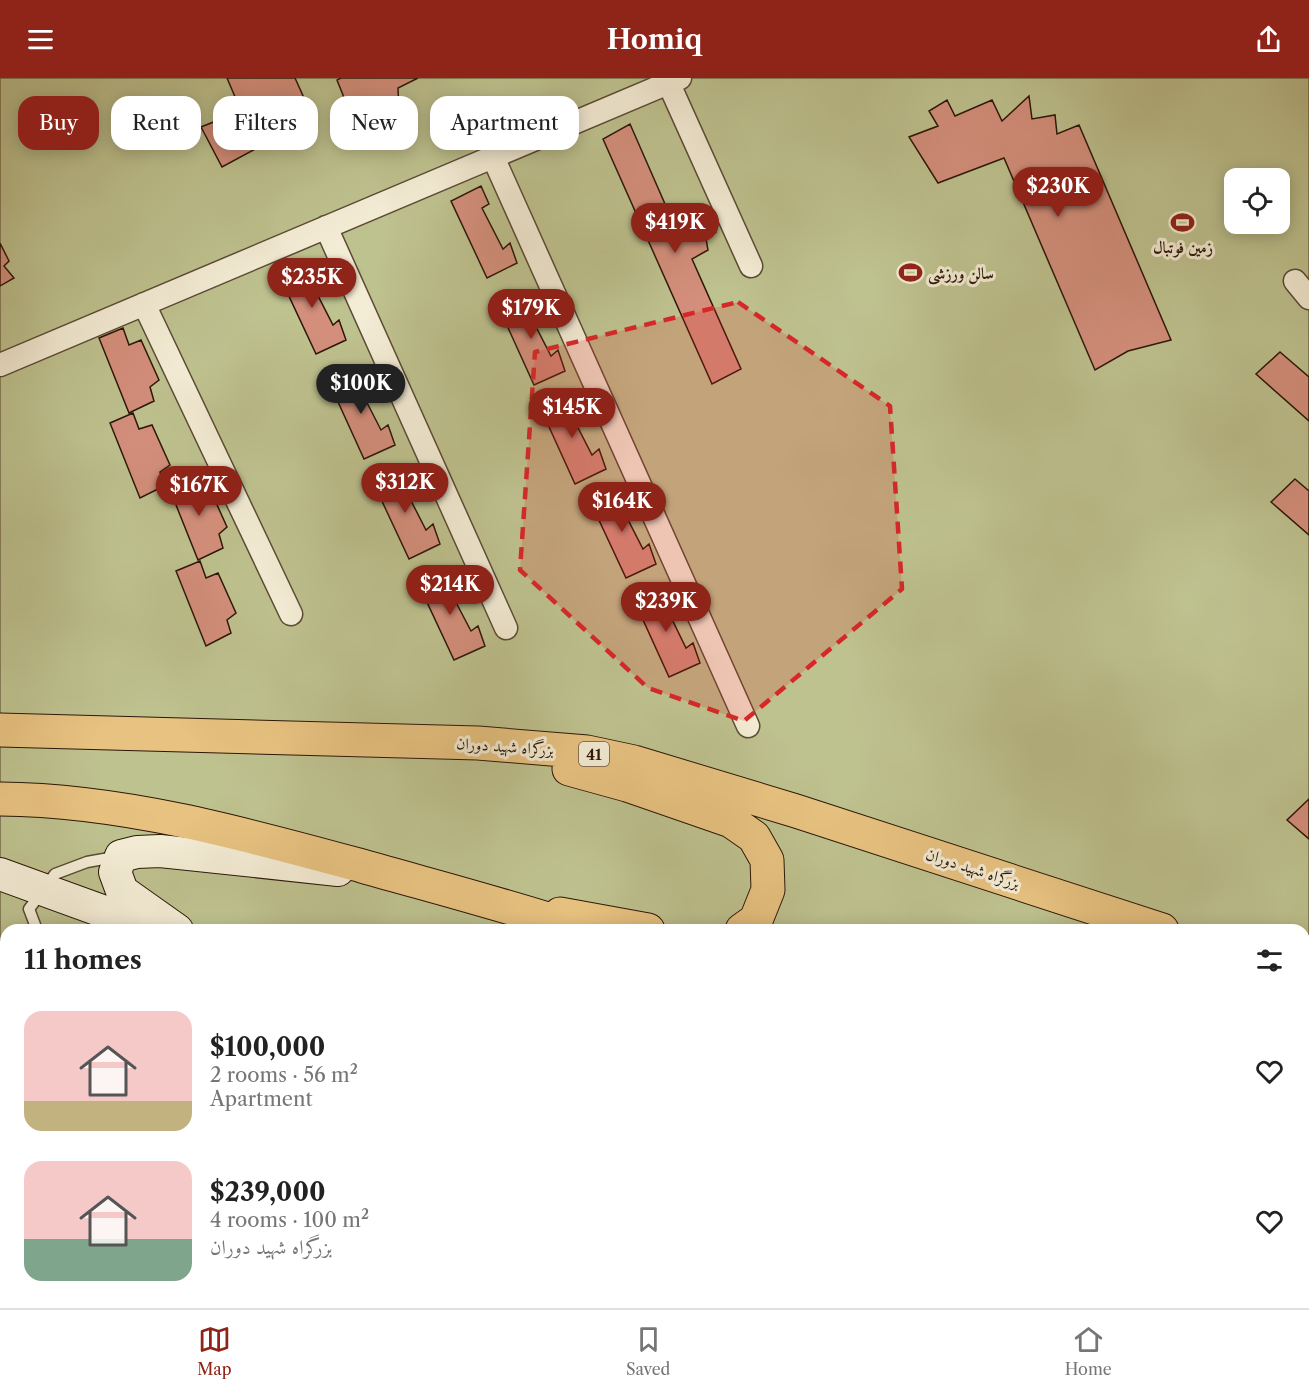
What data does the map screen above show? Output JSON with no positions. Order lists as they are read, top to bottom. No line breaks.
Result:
{"streets":{"highway":["بزرگراه شهید دوران","41"]},"places":{"sports":["زمین فوتبال","سالن ورزشی"]},"page":{"header":"Homiq","chip":["Buy","Rent","Filters","New","Apartment"],"price":["$230K","$419K","$235K","$179K","$100K","$145K","$312K","$167K","$164K","$214K","$239K"],"heading":"11 homes","list":[{"name":"$100,000","note":"2 rooms · 56 m² · Apartment"},{"name":"$239,000","note":"4 rooms · 100 m² · بزرگراه شهید دوران"}],"tabs":["Map","Saved","Home"]}}
